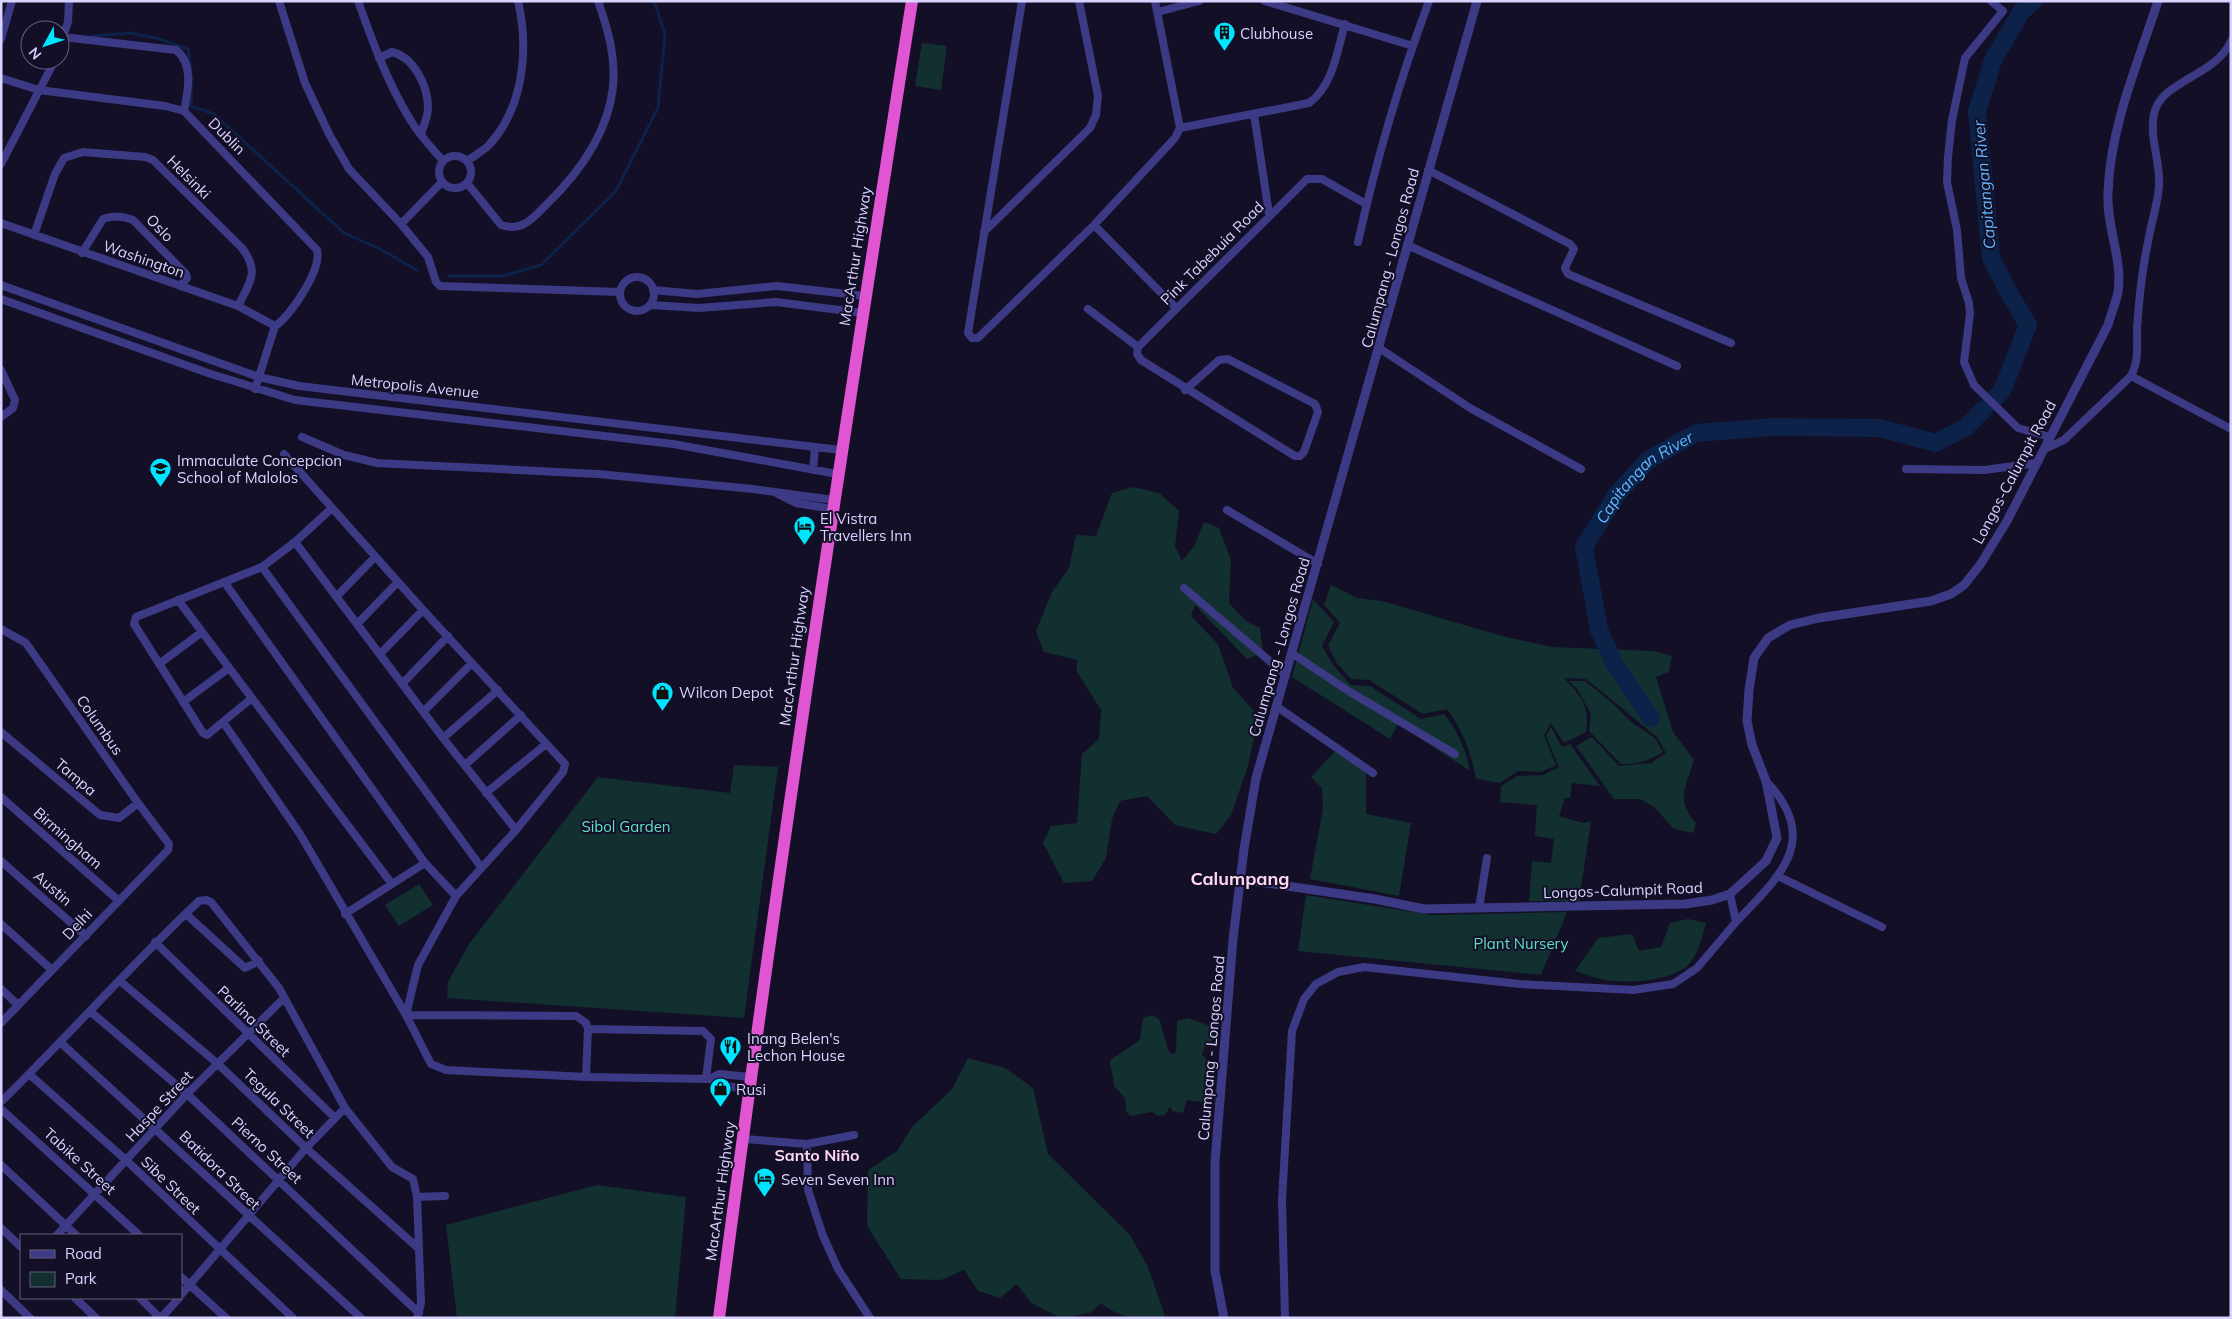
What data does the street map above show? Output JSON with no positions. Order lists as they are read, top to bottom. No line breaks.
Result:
{"streets":{"highway":["MacArthur Highway"],"street":["Dublin","Helsinki","Oslo","Pink Tabebuia Road","Calumpang - Longos Road","Washington","Metropolis Avenue","Longos-Calumpit Road","Columbus","Tampa","Birmingham","Austin","Delhi","Parlina Street","Tegula Street","Haspe Street","Pierno Street","Tabike Street","Batidora Street","Sibe Street"]},"crossings":[["Dublin","Washington"],["Helsinki","Washington"],["Oslo","Washington"],["MacArthur Highway","Metropolis Avenue"],["Calumpang - Longos Road","Longos-Calumpit Road"],["Columbus","Tampa"],["Columbus","Delhi"],["Birmingham","Delhi"],["Austin","Delhi"],["Parlina Street","Haspe Street"],["Tegula Street","Haspe Street"],["Haspe Street","Pierno Street"],["Haspe Street","Tabike Street"],["Haspe Street","Batidora Street"],["Haspe Street","Sibe Street"]],"districts":["Calumpang","Santo Niño"],"water":["Capitangan River"],"parks":["Sibol Garden","Plant Nursery"],"places":{"building":["Clubhouse"],"school or university":["Immaculate Concepcion School of Malolos"],"hotel":["El Vistra Travellers Inn","Seven Seven Inn"],"shop":["Wilcon Depot","Rusi"],"restaurant":["Inang Belen's Lechon House"]},"legend":["Road","Park"],"north":"bottom left"}
